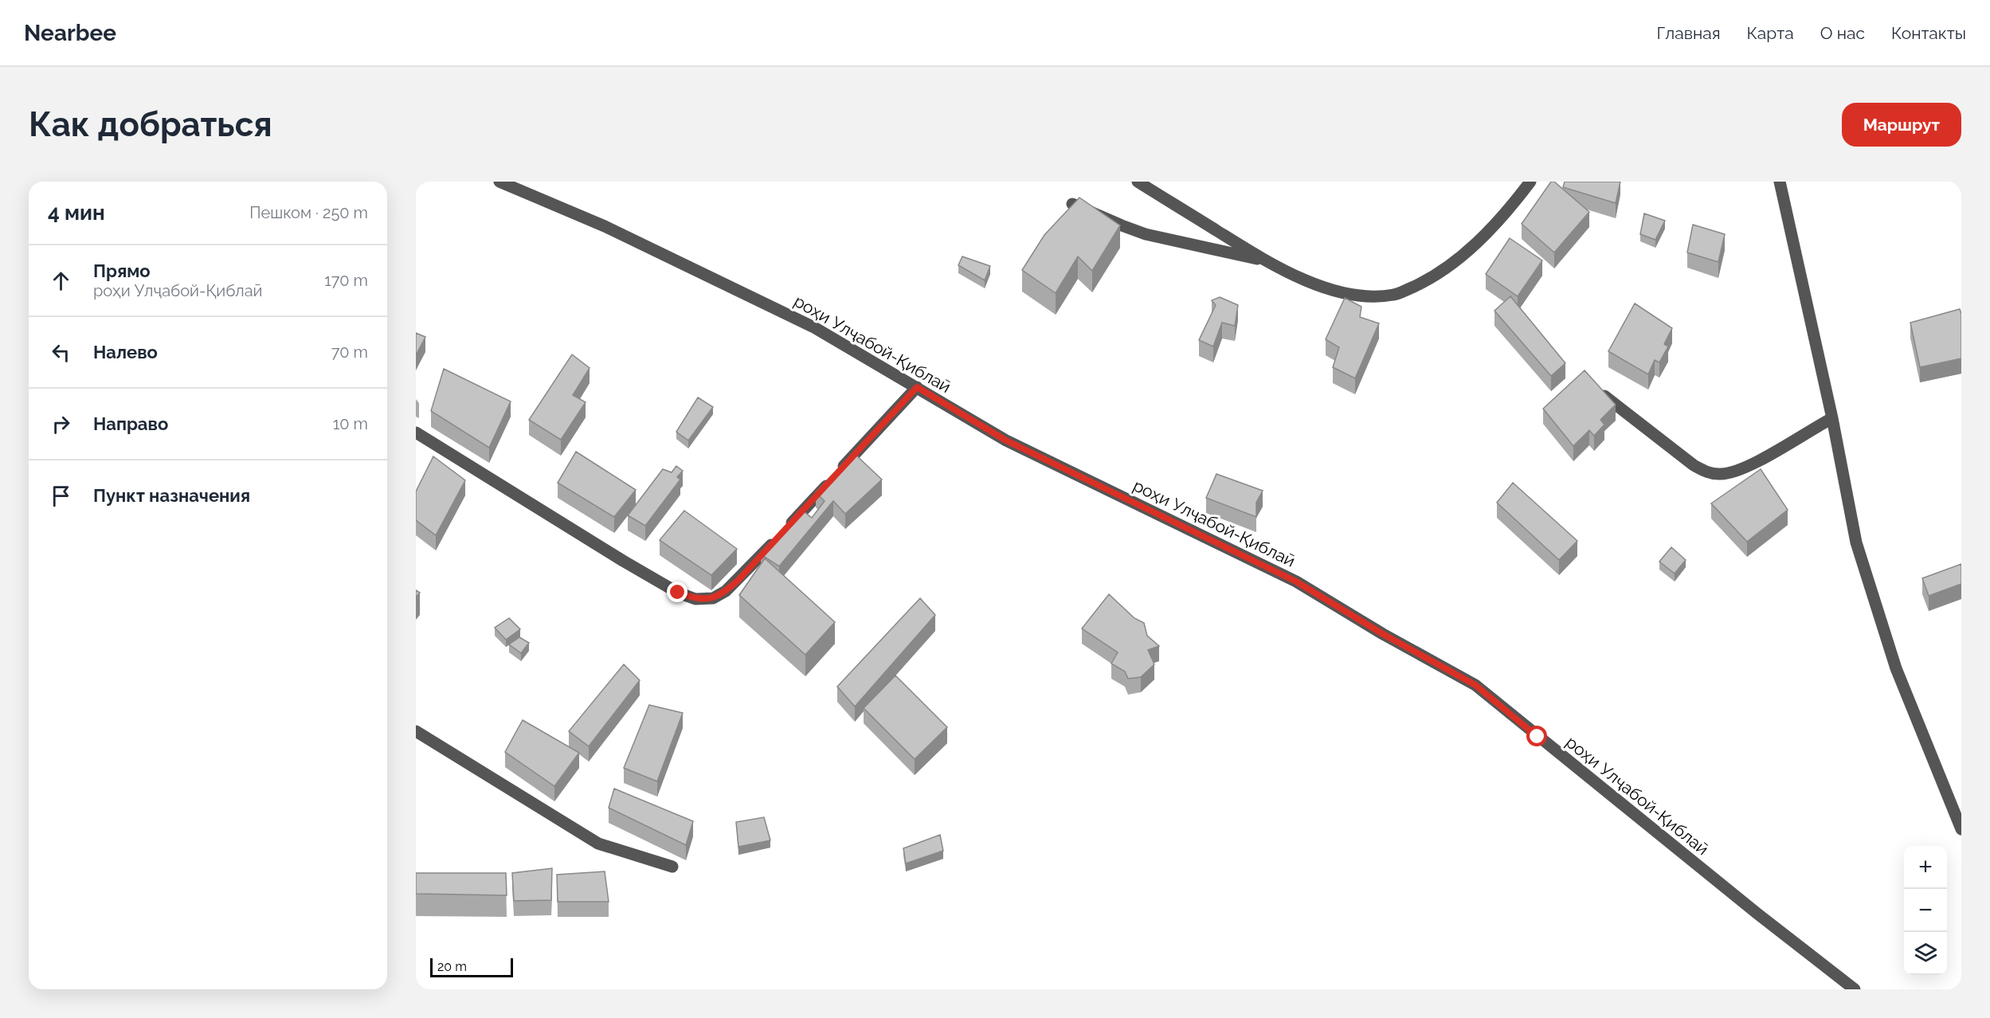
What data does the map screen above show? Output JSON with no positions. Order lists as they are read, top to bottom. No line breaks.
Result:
{"streets":{"street":["роҳи Улҷабой-Қиблаӣ"]},"scale_bar":"20 m","page":{"header":"Nearbee","nav":["Главная","Карта","О нас","Контакты"],"buttons":"Маршрут","title":"Как добраться","heading":["4 мин","Пешком · 250 m"],"list":[["Прямо","роҳи Улҷабой-Қиблаӣ","170 m"],["Налево","70 m"],["Направо","10 m"],"Пункт назначения"],"map_buttons":["+","−"],"scale":"20 m"}}
